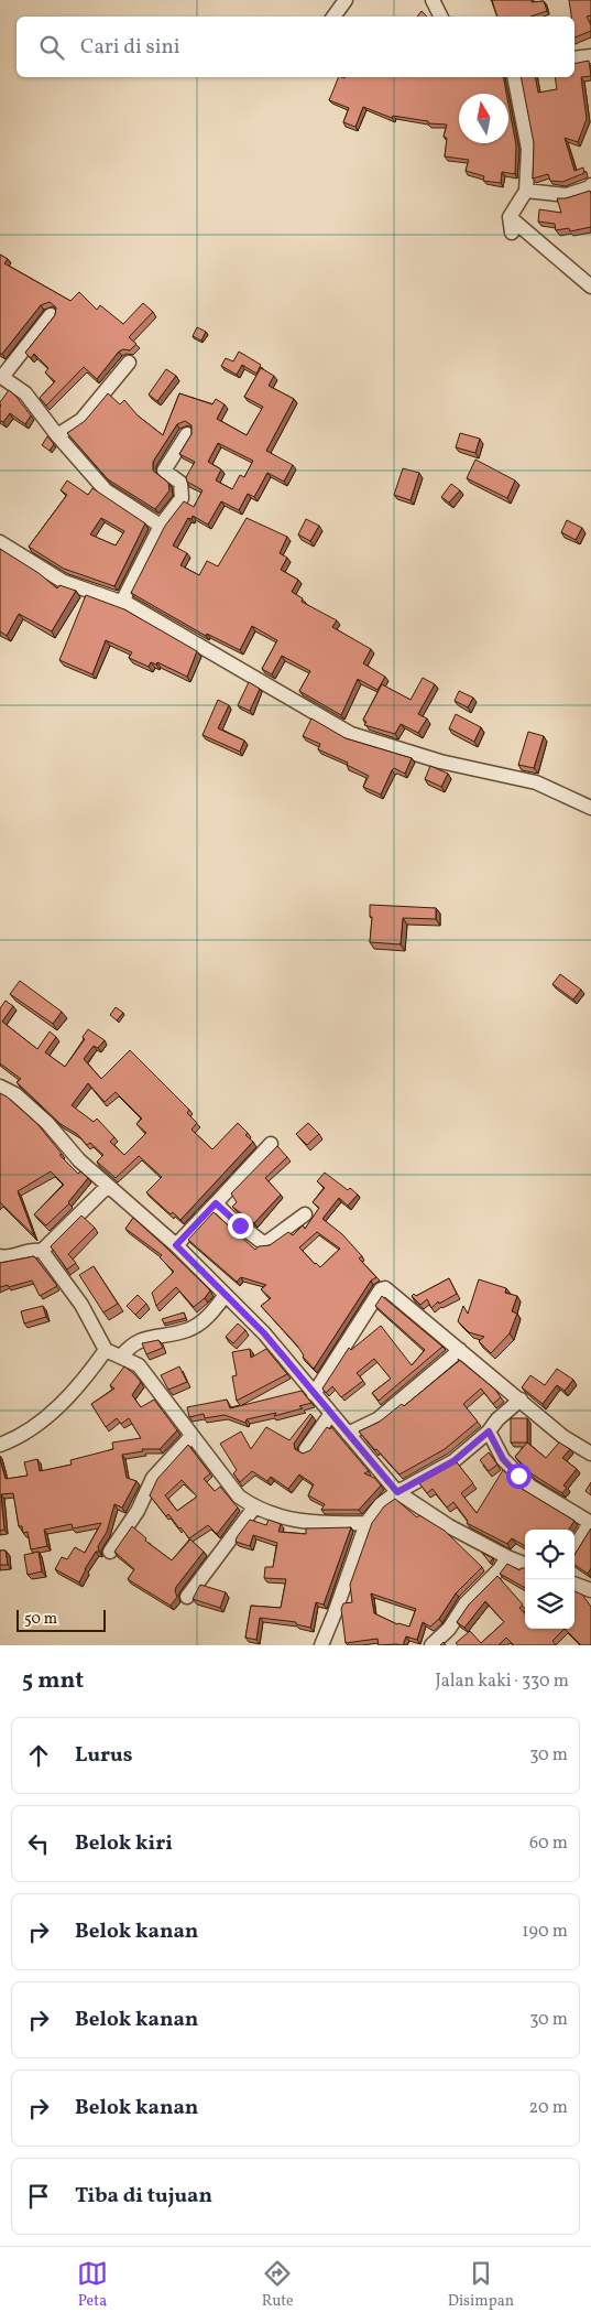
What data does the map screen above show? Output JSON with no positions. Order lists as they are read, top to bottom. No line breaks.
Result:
{"scale_bar":"50 m","north":"top","page":{"search":"Cari di sini","scale":"50 m","heading":["5 mnt","Jalan kaki · 330 m"],"list":[["Lurus","30 m"],["Belok kiri","60 m"],["Belok kanan","190 m"],["Belok kanan","30 m"],["Belok kanan","20 m"],"Tiba di tujuan"],"nav":["Peta","Rute","Disimpan"]}}
